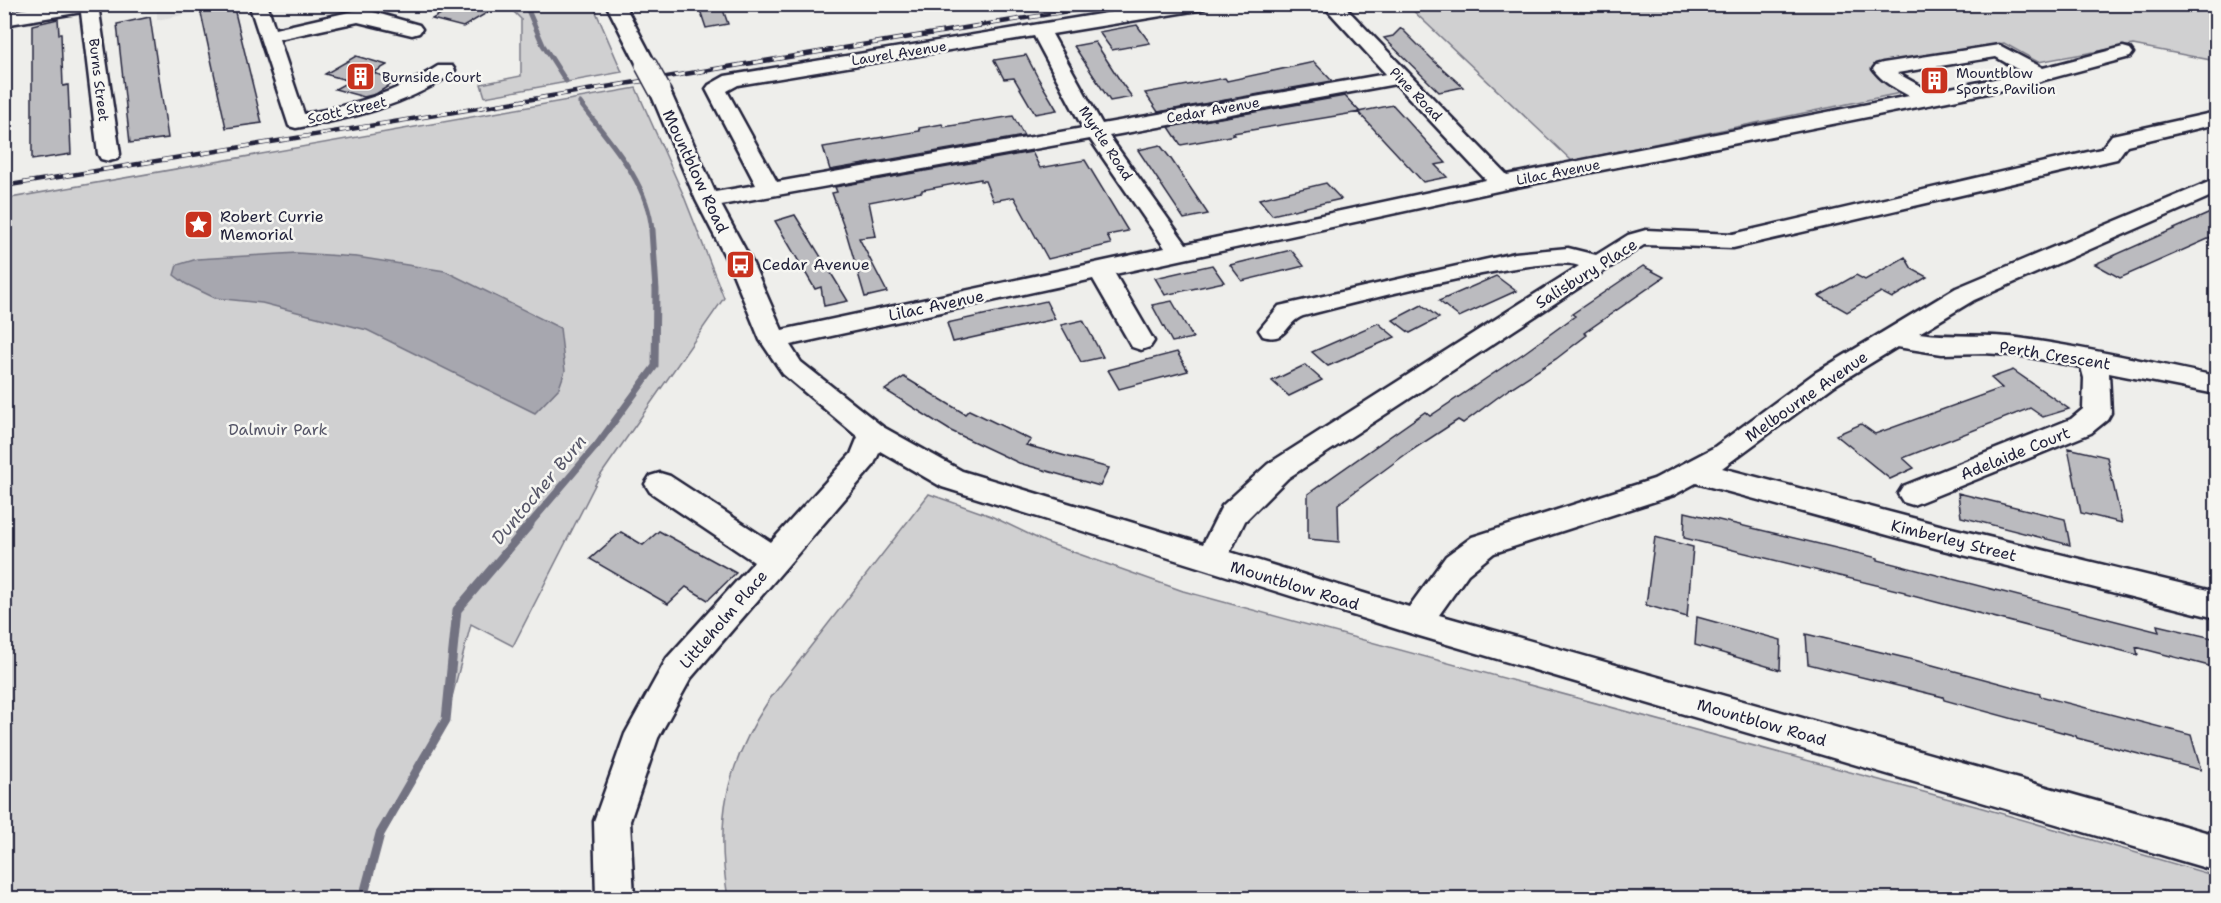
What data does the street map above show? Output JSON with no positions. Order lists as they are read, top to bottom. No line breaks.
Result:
{"streets":{"street":["Laurel Avenue","Burns Street","Pine Road","Scott Street","Cedar Avenue","Myrtle Road","Mountblow Road","Lilac Avenue","Salisbury Place","Perth Crescent","Melbourne Avenue","Adelaide Court","Kimberley Street","Littleholm Place"]},"crossings":[["Laurel Avenue","Cedar Avenue"],["Laurel Avenue","Myrtle Road"],["Pine Road","Cedar Avenue"],["Pine Road","Lilac Avenue"],["Cedar Avenue","Myrtle Road"],["Cedar Avenue","Mountblow Road"],["Myrtle Road","Lilac Avenue"],["Mountblow Road","Lilac Avenue"],["Mountblow Road","Salisbury Place"],["Mountblow Road","Melbourne Avenue"],["Mountblow Road","Littleholm Place"],["Perth Crescent","Melbourne Avenue"],["Perth Crescent","Adelaide Court"],["Melbourne Avenue","Kimberley Street"]],"water":["Duntocher Burn"],"parks":["Dalmuir Park"],"places":{"building":["Burnside Court","Mountblow Sports Pavilion"],"place":["Robert Currie Memorial"],"bus stop":["Cedar Avenue"]}}
